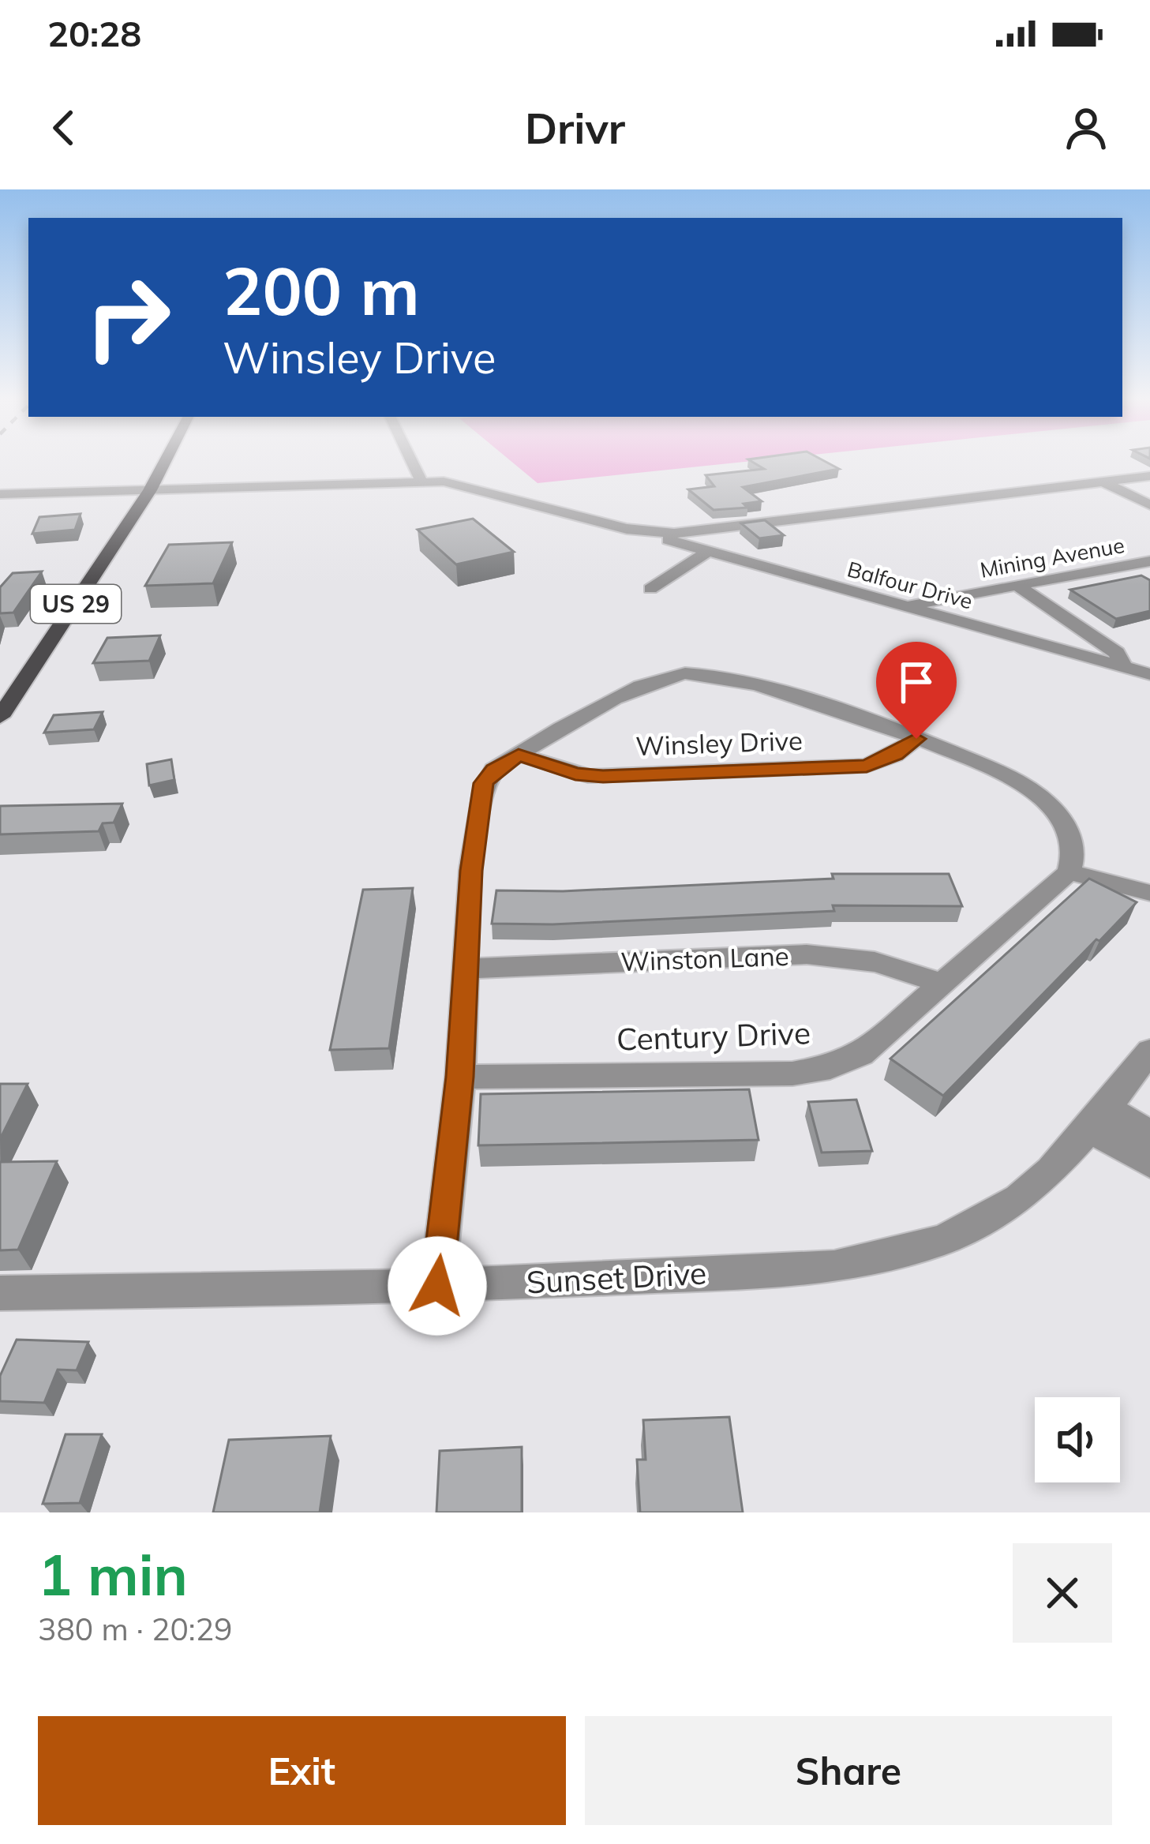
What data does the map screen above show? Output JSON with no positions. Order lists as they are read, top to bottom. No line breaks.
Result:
{"streets":{"main road":["US 29"],"street":["Mining Avenue","Balfour Drive","Winsley Drive","Winston Lane","Century Drive","Sunset Drive"]},"crossings":[["Mining Avenue","Balfour Drive"],["Winston Lane","Century Drive"]],"page":{"status":"20:28","header":"Drivr","turn":["200 m","Winsley Drive"],"heading":["1 min","380 m · 20:29"],"buttons":["Exit","Share"]}}
